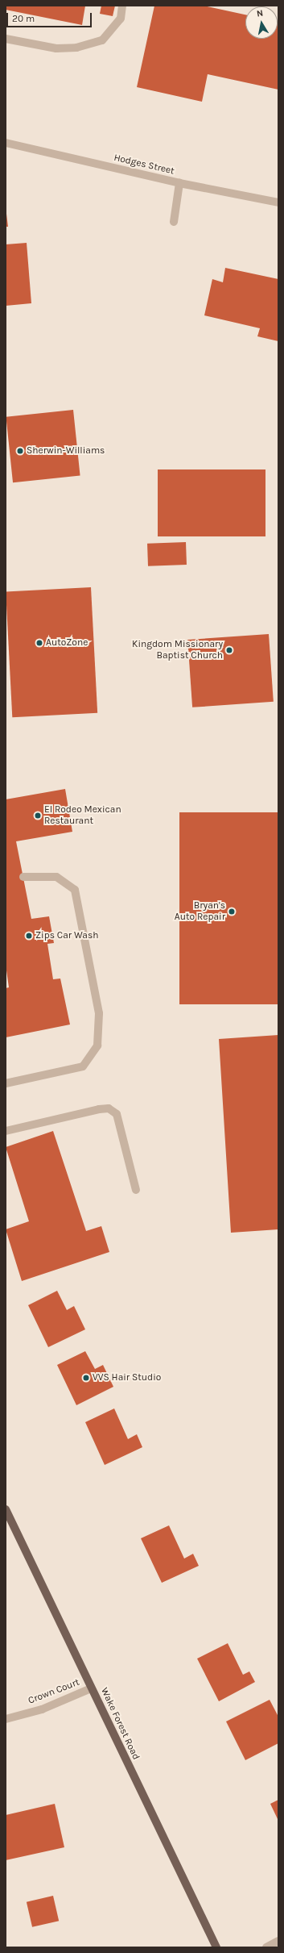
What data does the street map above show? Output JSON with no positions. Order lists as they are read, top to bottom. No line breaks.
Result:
{"streets":{"main road":["Wake Forest Road"],"street":["Hodges Street","Crown Court"]},"crossings":[["Crown Court","Wake Forest Road"]],"places":["Sherwin-Williams","AutoZone","Kingdom Missionary Baptist Church","El Rodeo Mexican Restaurant","Bryan's Auto Repair","Zips Car Wash","VVS Hair Studio"],"scale_bar":"20 m","north":"top"}
